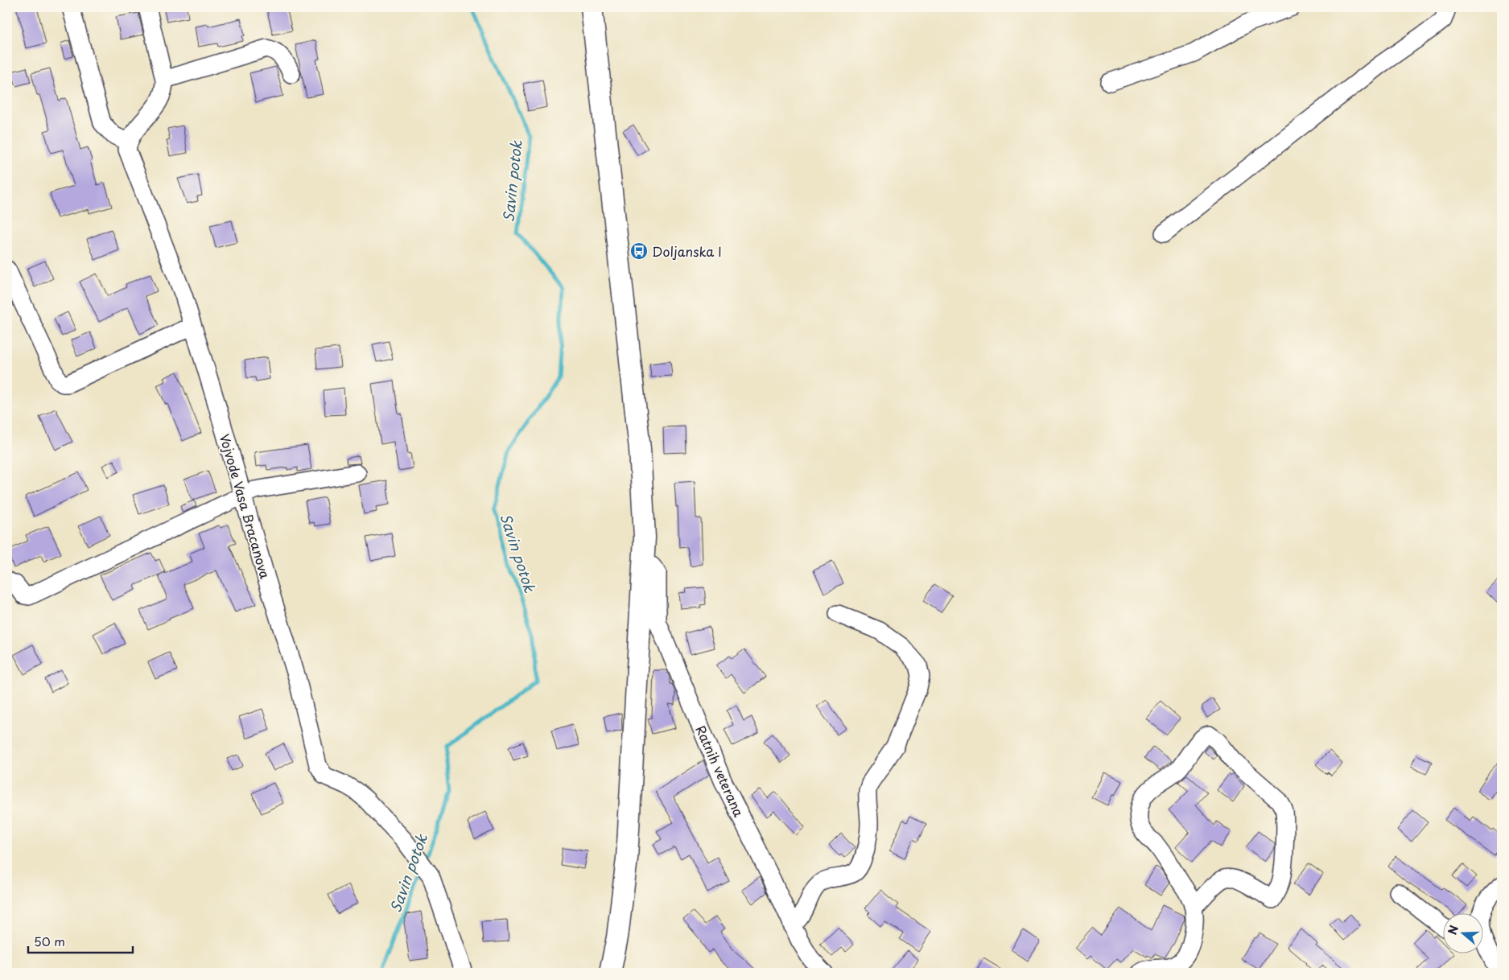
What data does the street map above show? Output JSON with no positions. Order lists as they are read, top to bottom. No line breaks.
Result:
{"streets":{"street":["Vojvode Vasa Bracanova","Ratnih veterana"]},"water":["Savin potok"],"places":{"bus stop":["Doljanska I"]},"scale_bar":"50 m","north":"left"}
